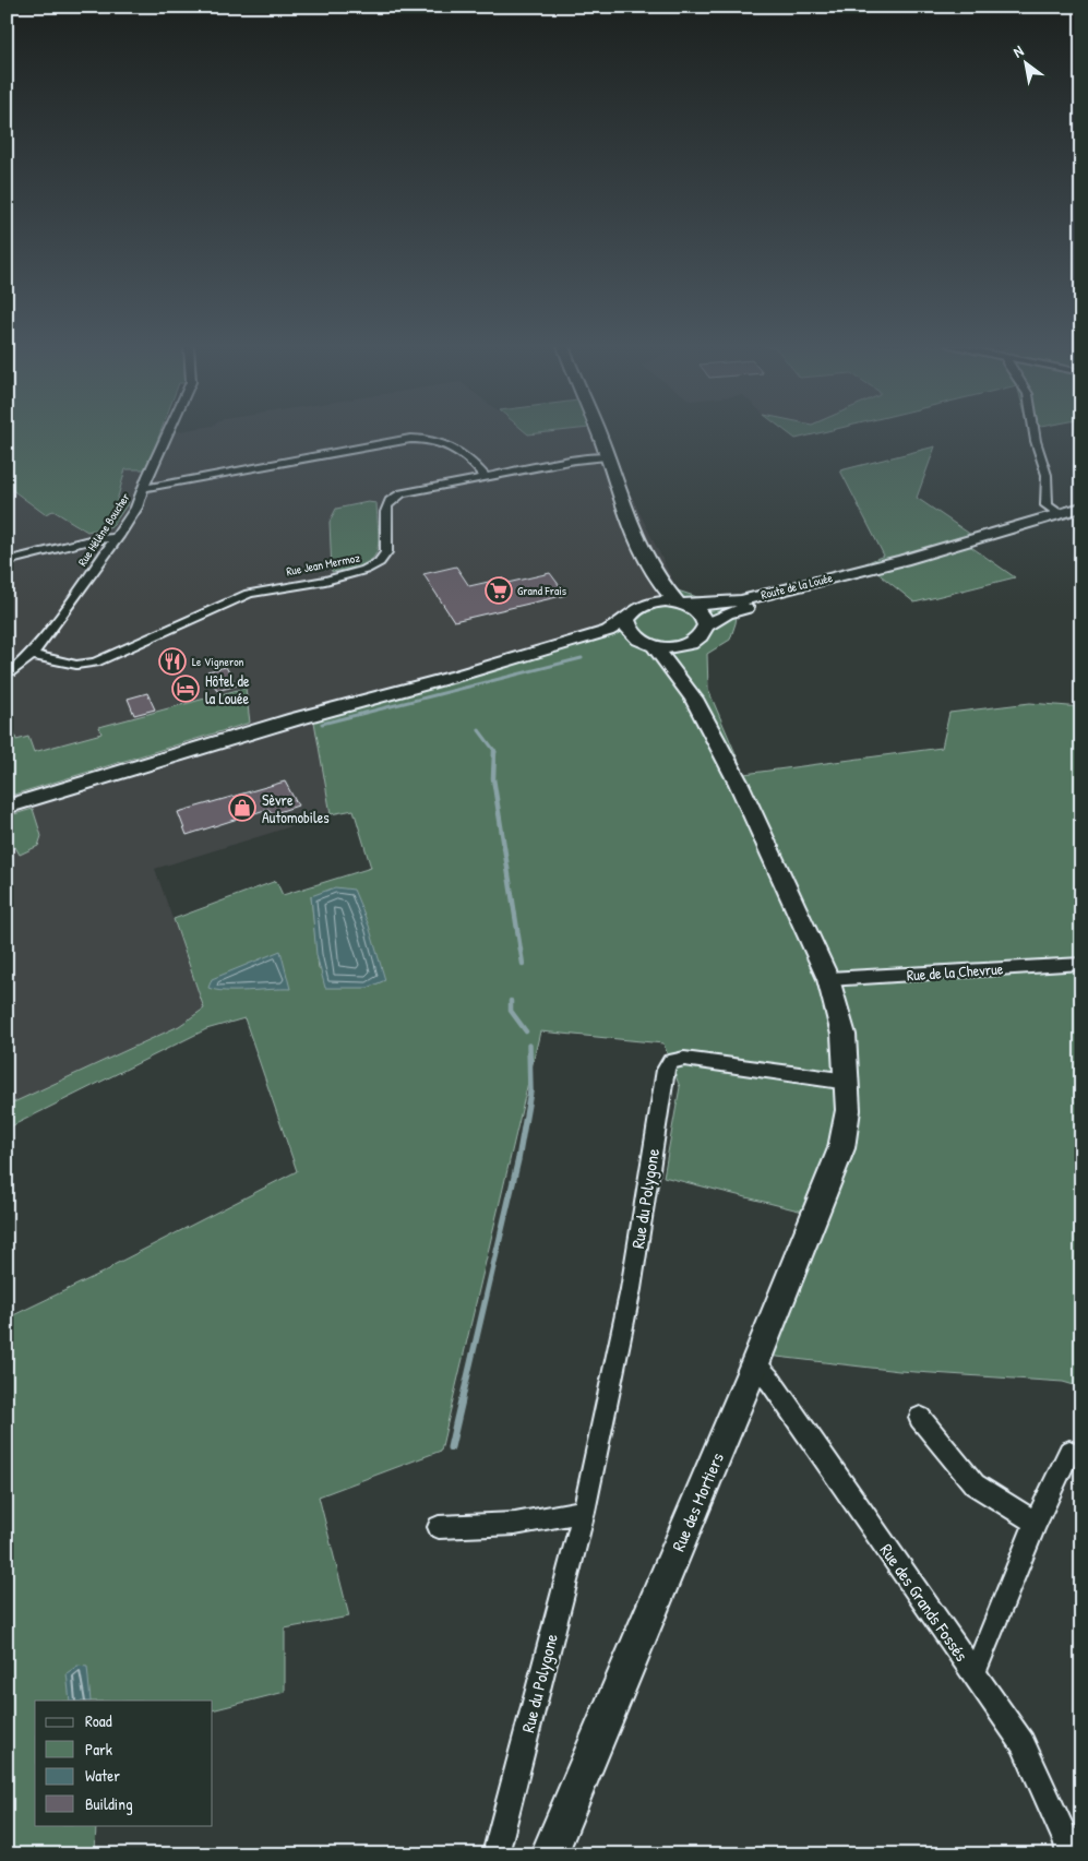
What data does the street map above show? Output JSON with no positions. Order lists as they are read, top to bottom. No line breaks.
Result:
{"streets":{"street":["Rue Hélène Boucher","Rue Jean Mermoz","Route de la Louée","Rue de la Chevrue","Rue du Polygone","Rue des Mortiers","Rue des Grands Fossés"]},"crossings":[["Rue Hélène Boucher","Rue Jean Mermoz"],["Rue de la Chevrue","Rue des Mortiers"],["Rue du Polygone","Rue des Mortiers"],["Rue des Mortiers","Rue des Grands Fossés"]],"places":{"supermarket":["Grand Frais"],"restaurant":["Le Vigneron"],"hotel":["Hôtel de la Louée"],"shop":["Sèvre Automobiles"]},"legend":["Road","Park","Water","Building"],"north":"top left"}
